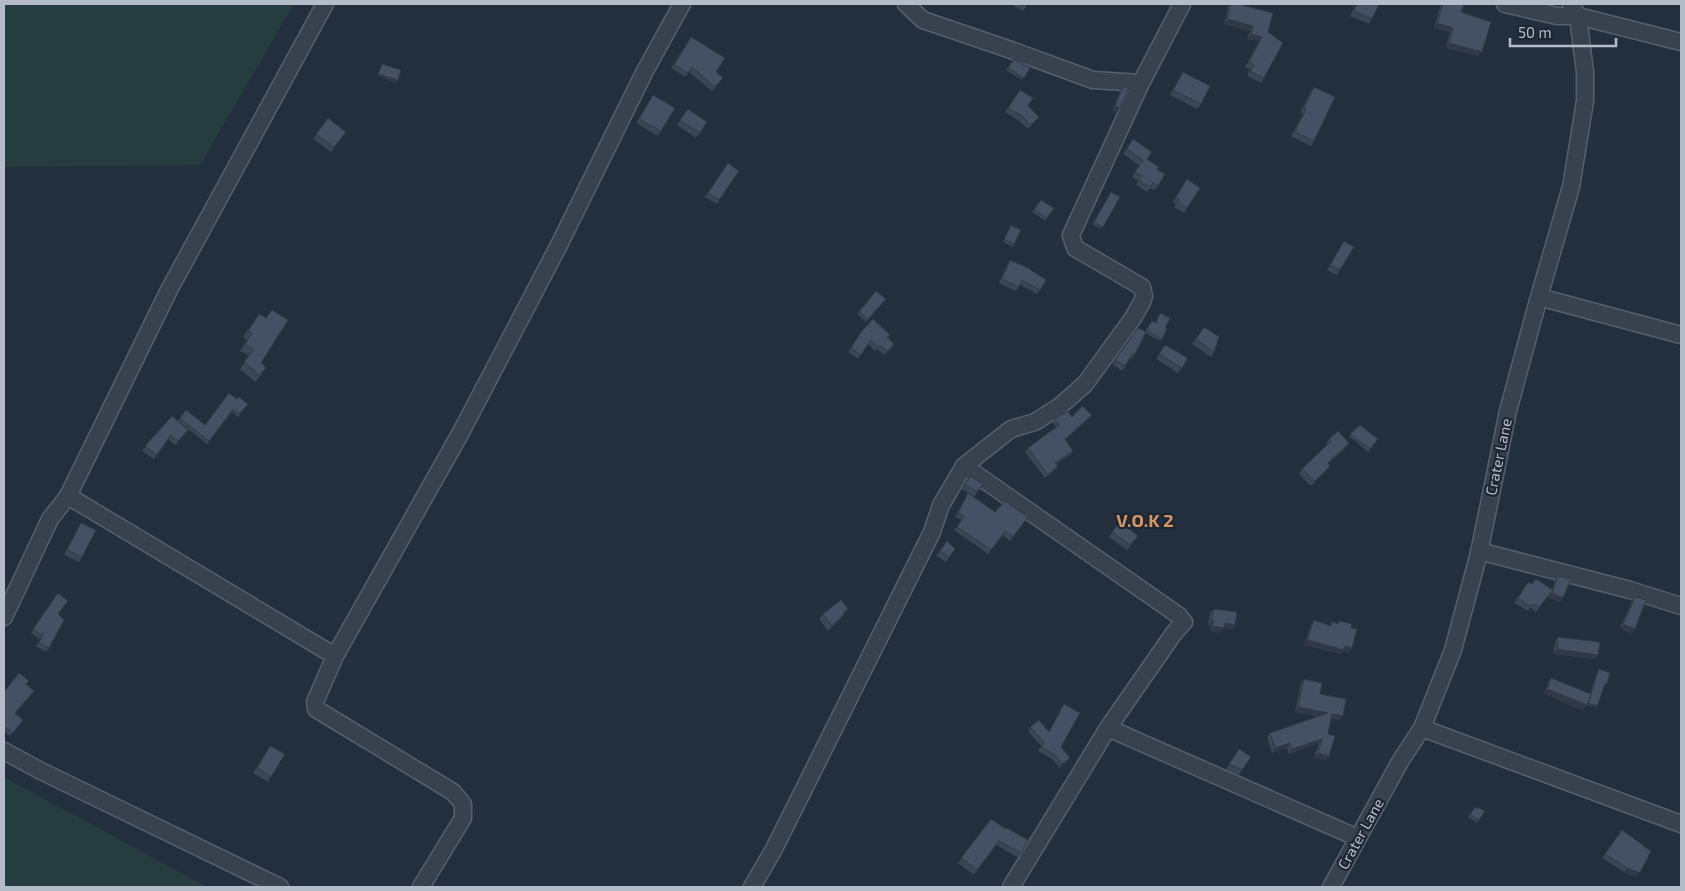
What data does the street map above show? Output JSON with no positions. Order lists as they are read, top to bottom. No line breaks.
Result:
{"streets":{"street":["Crater Lane"]},"districts":["V.O.K 2"],"scale_bar":"50 m"}
